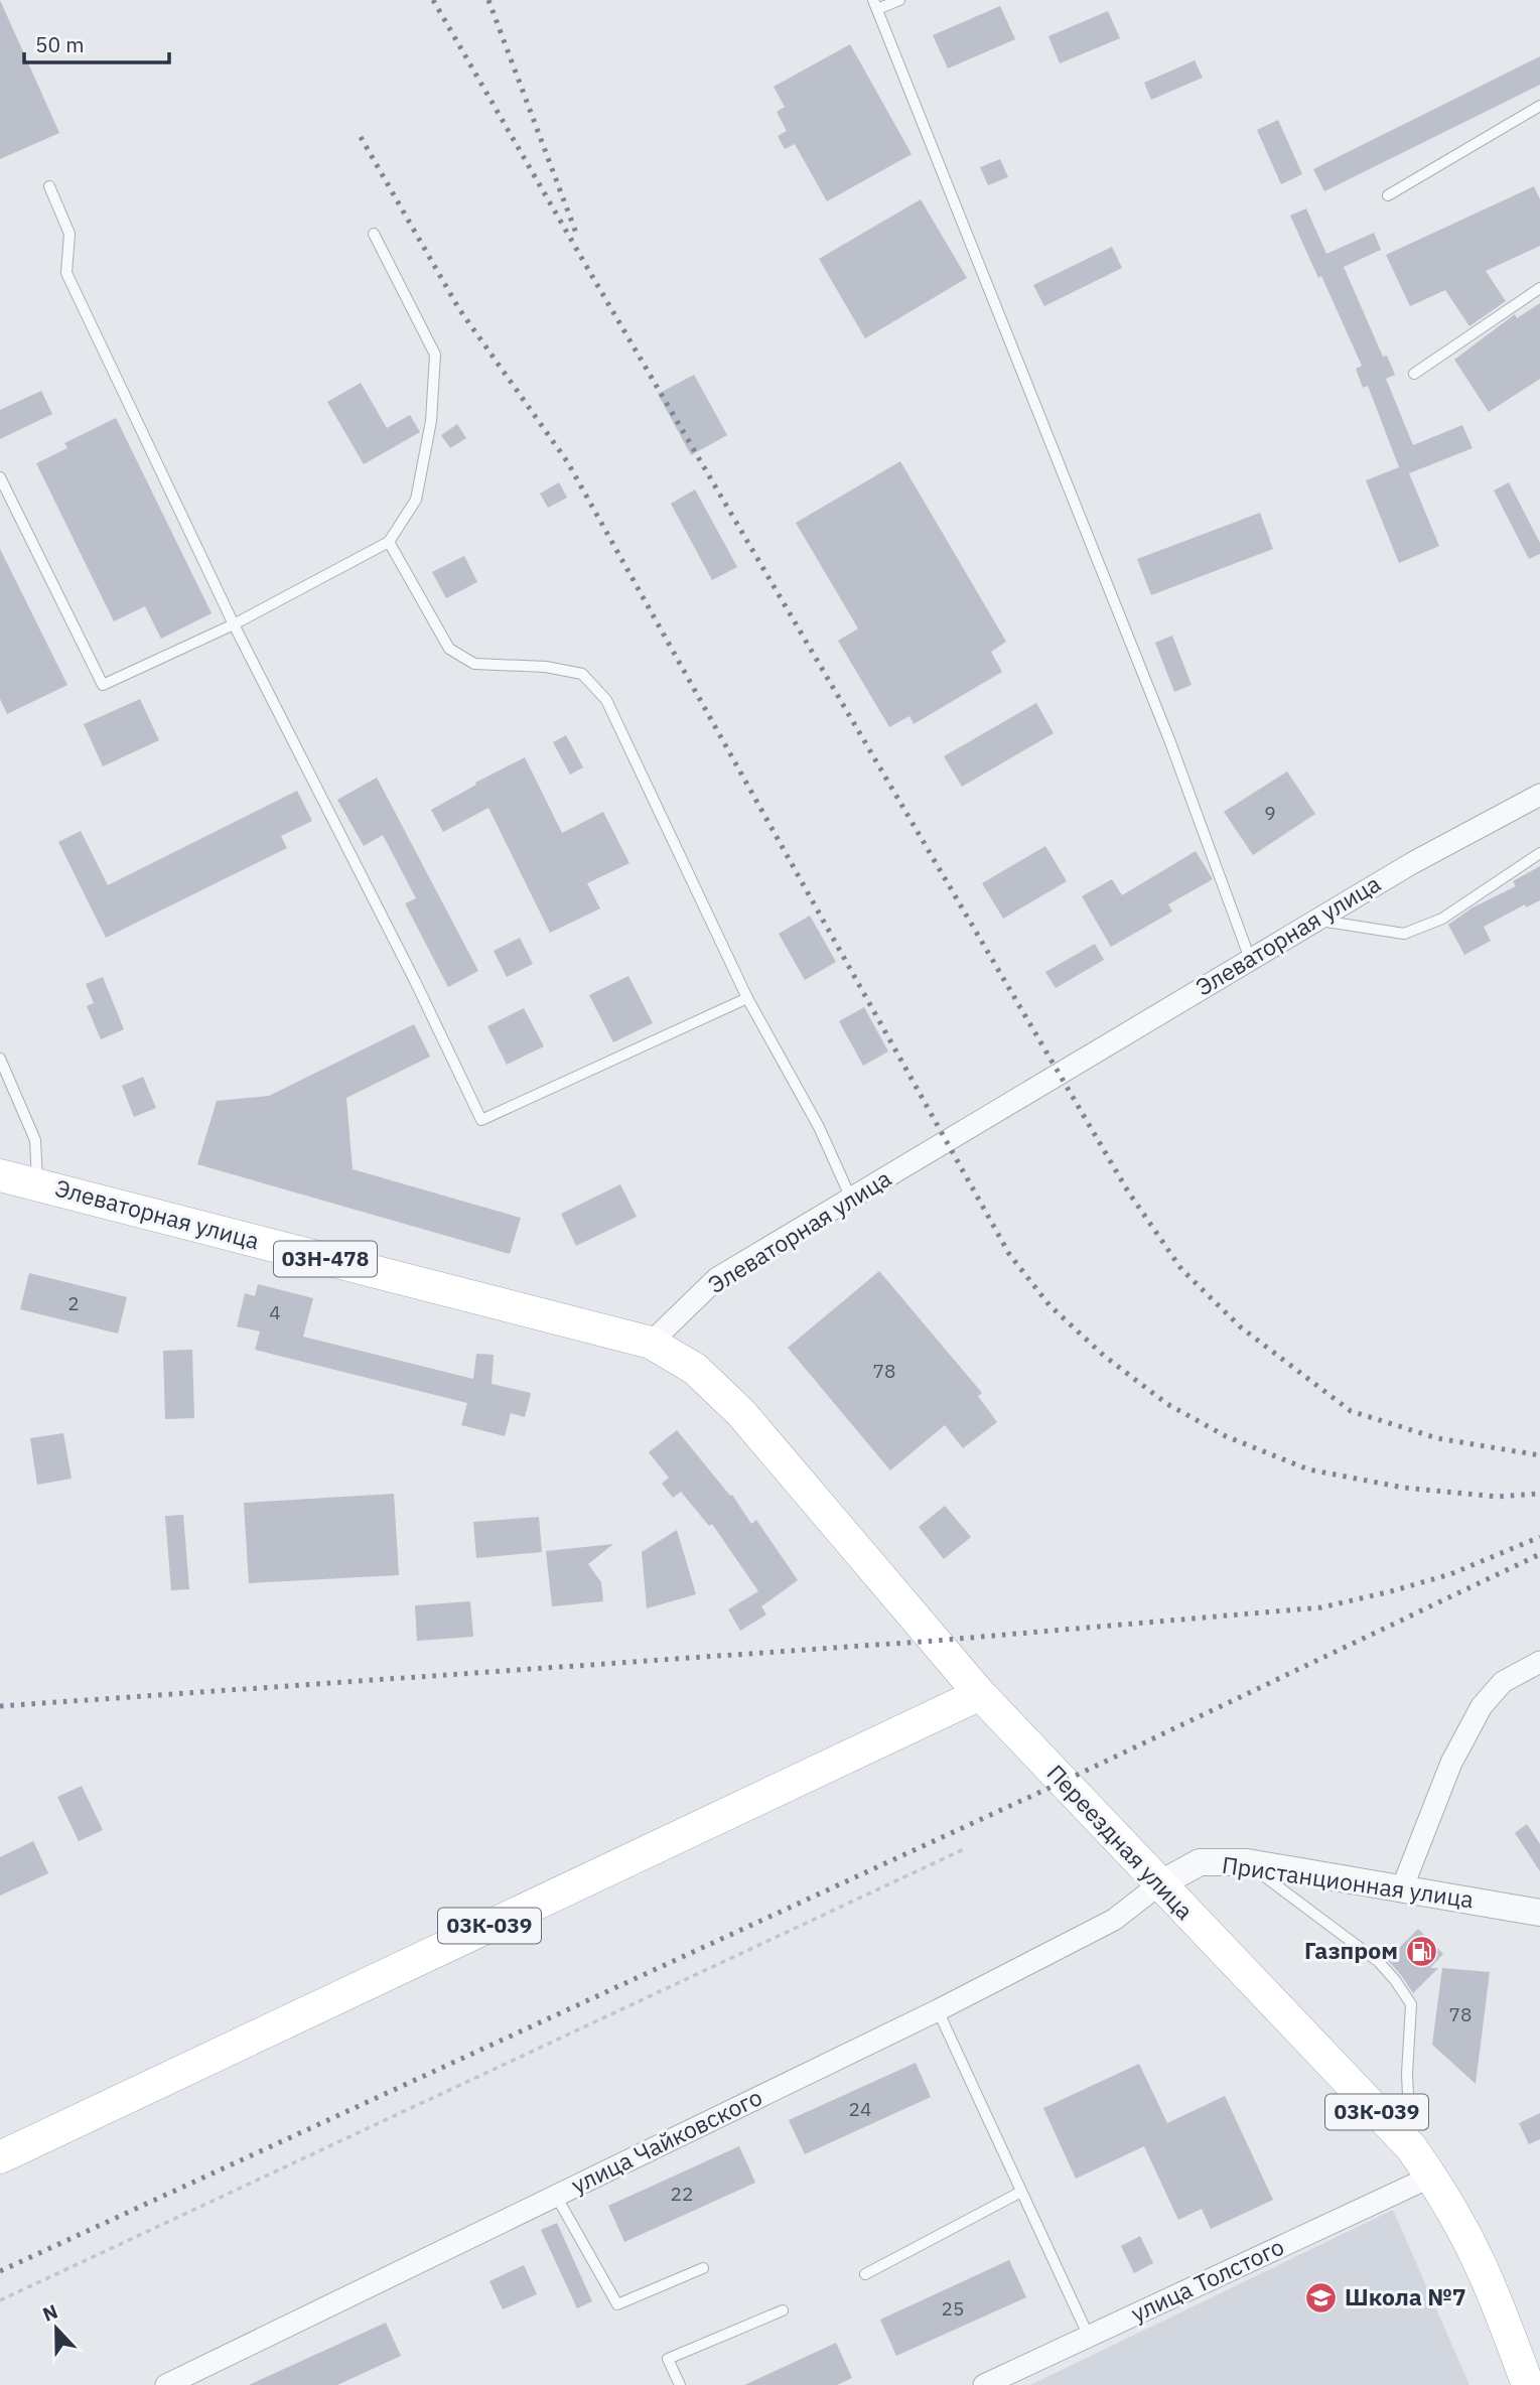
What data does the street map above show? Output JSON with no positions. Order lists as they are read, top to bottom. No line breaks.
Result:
{"streets":{"main road":["Элеваторная улица","03Н-478","Переездная улица","03К-039"],"street":["Пристанционная улица","улица Чайковского","улица Толстого"]},"crossings":[["Элеваторная улица","Переездная улица"],["Переездная улица","Пристанционная улица"],["Переездная улица","03К-039"],["Переездная улица","улица Чайковского"],["Переездная улица","улица Толстого"],["Пристанционная улица","улица Чайковского"]],"places":{"fuel station":["Газпром"],"school or university":["Школа №7"]},"house_numbers":["9","2","4","78","78","24","22","25"],"scale_bar":"50 m","north":"top"}
